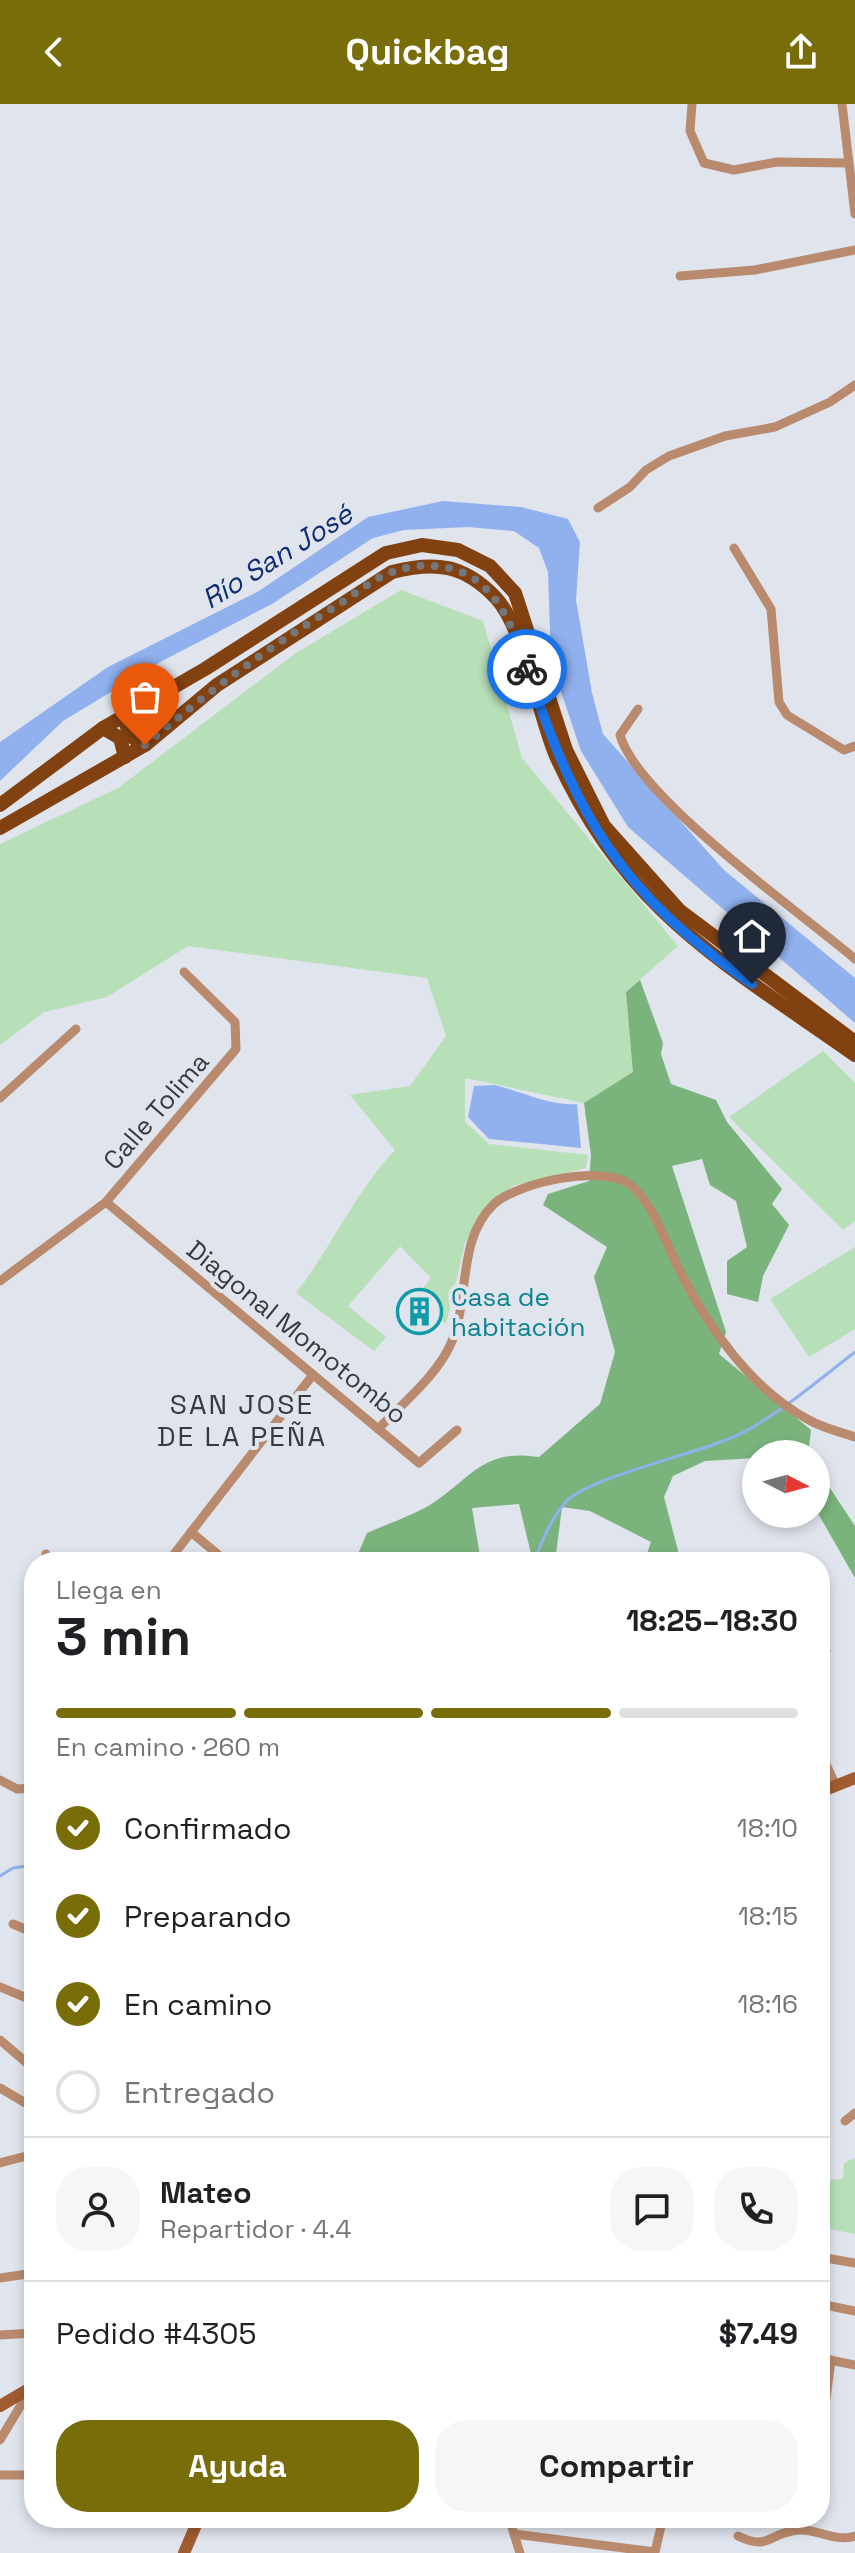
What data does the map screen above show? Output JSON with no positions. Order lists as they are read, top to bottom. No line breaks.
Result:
{"streets":{"street":["Calle Tolima","Diagonal Momotombo"]},"crossings":[["Calle Tolima","Diagonal Momotombo"]],"districts":["SAN JOSE DE LA PEÑA"],"water":["Río San José"],"places":{"building":["Casa de habitación"]},"north":"right","page":{"header":"Quickbag","heading":["3 min","Llega en","18:25–18:30"],"panel":["Mateo","Repartidor · 4.4","Pedido #4305","$7.49"],"bar":"En camino · 260 m","list":[["Confirmado","18:10"],["Preparando","18:15"],["En camino","18:16"],"Entregado"],"buttons":["Ayuda","Compartir"]}}
